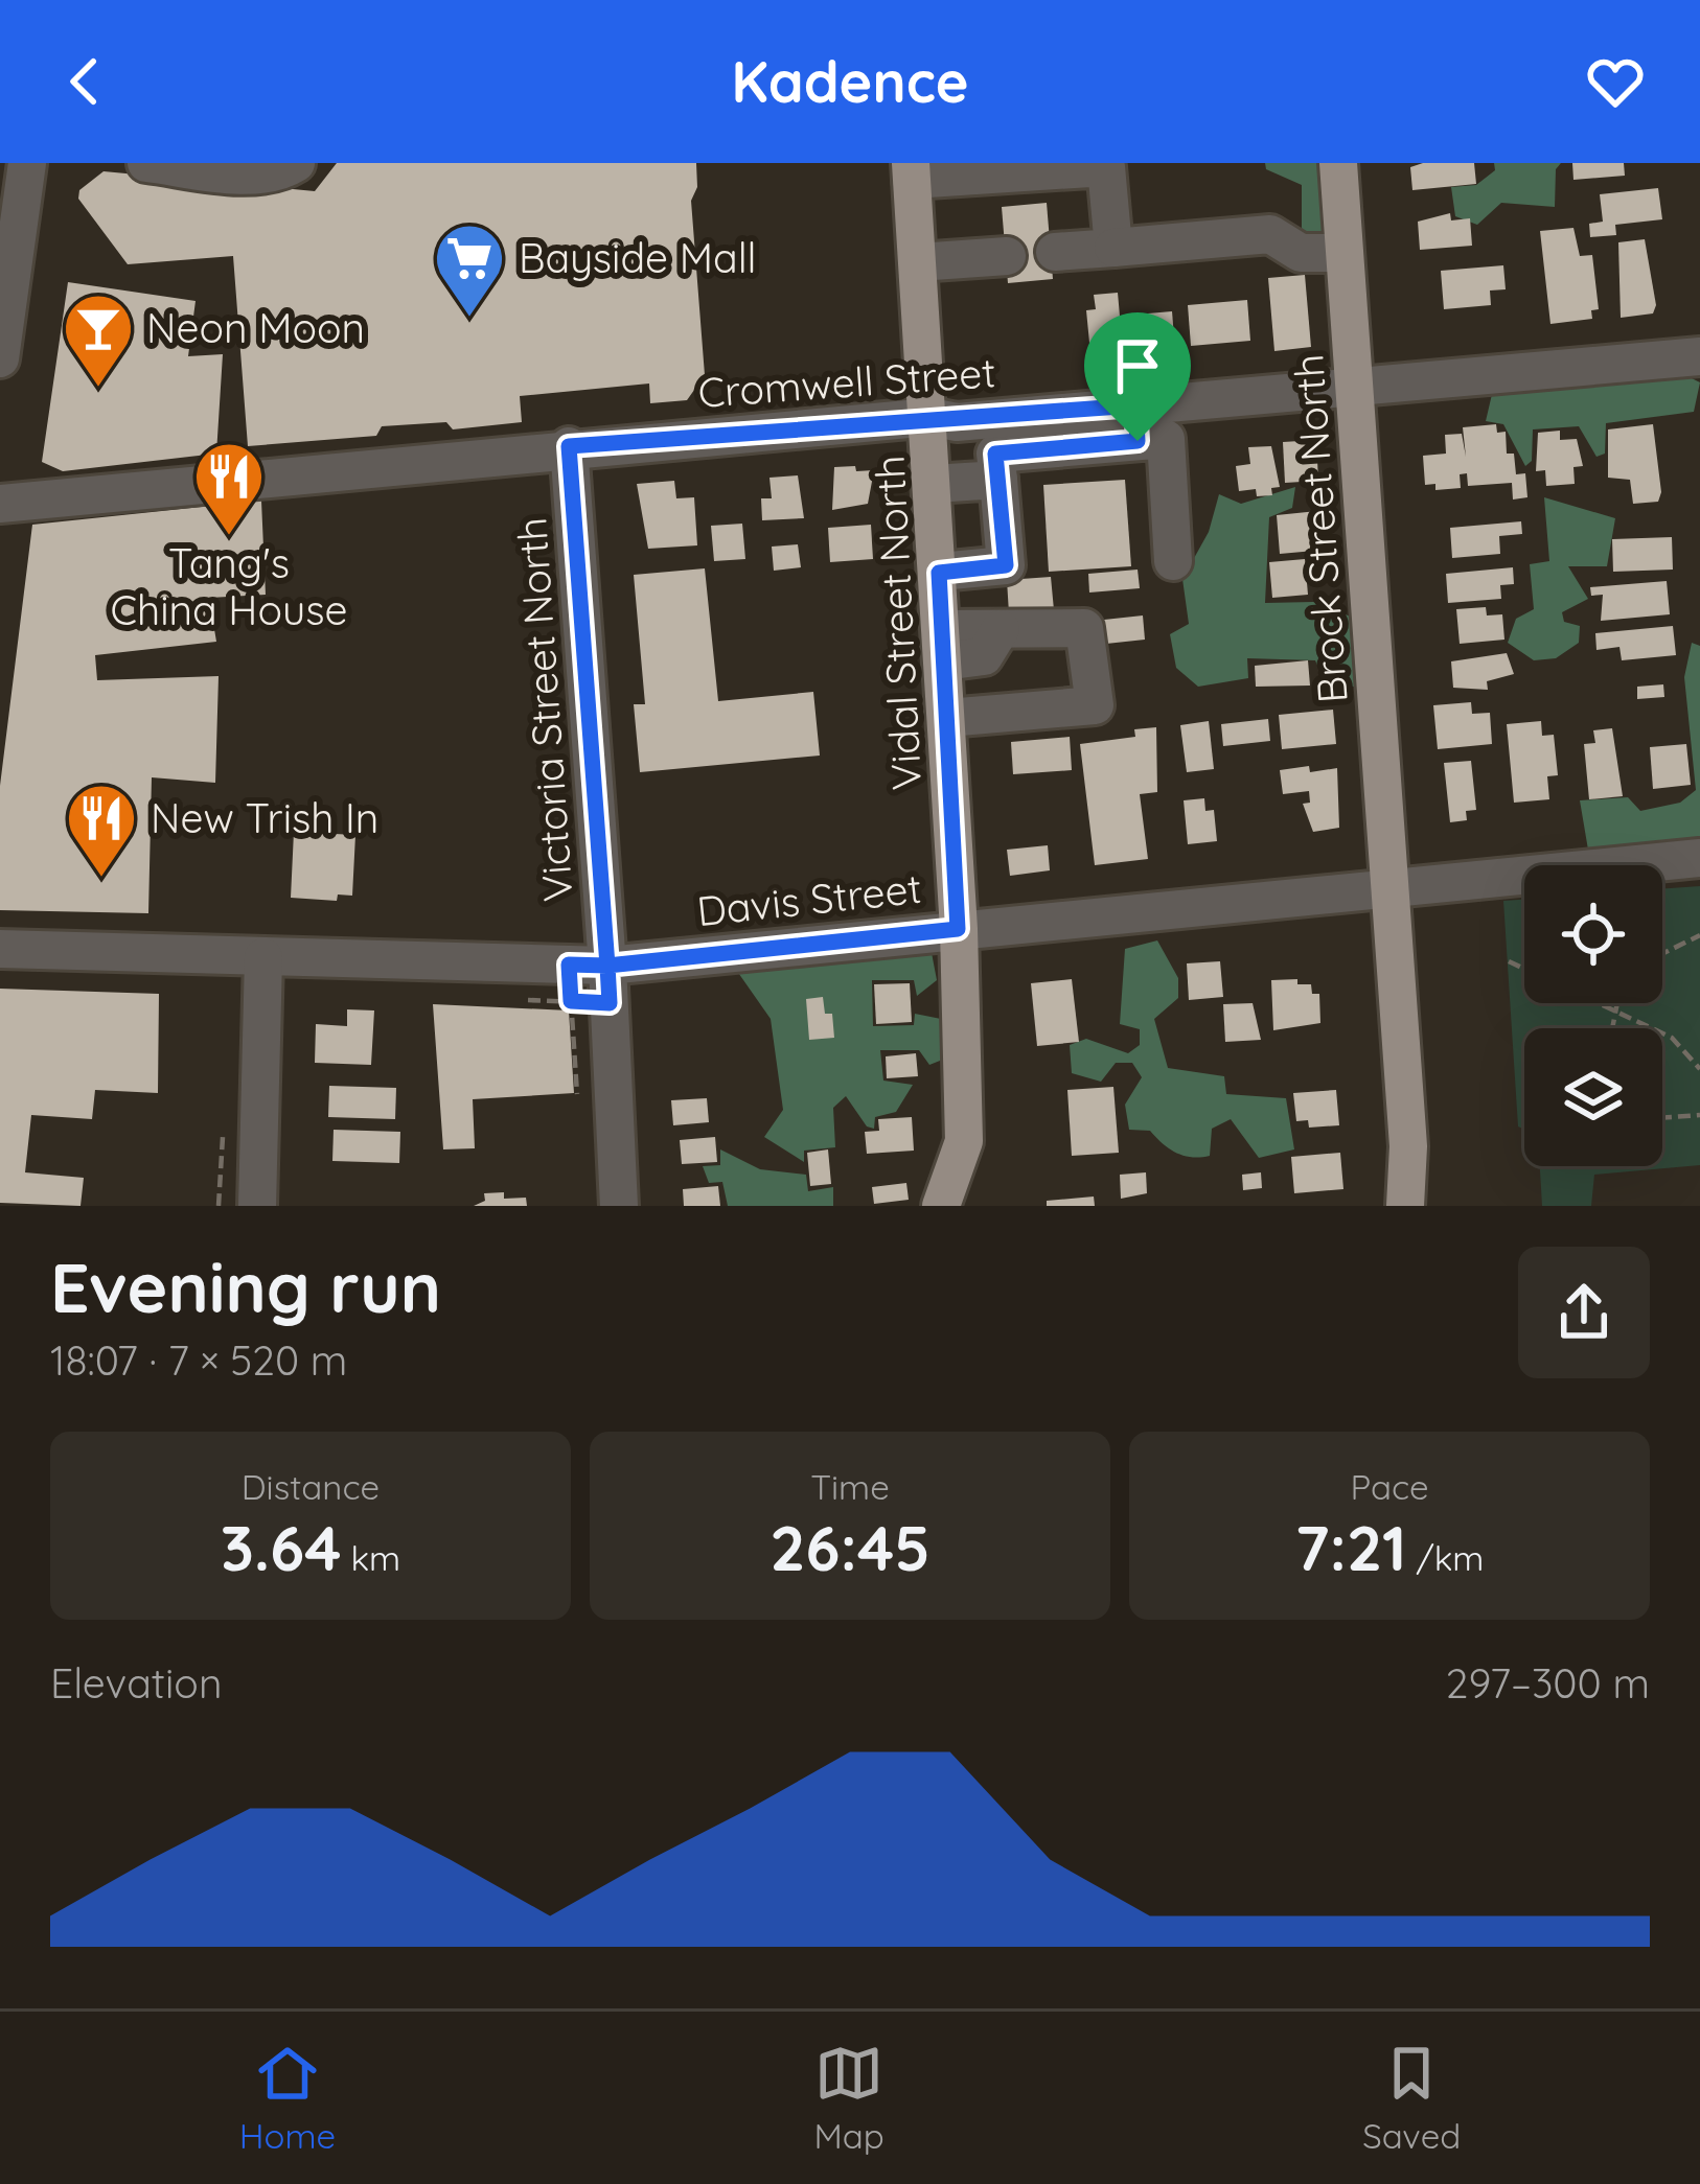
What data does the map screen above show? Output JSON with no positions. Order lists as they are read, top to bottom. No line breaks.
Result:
{"streets":{"main road":["Brock Street North","Vidal Street North"],"street":["Cromwell Street","Victoria Street North","Davis Street"]},"crossings":[["Cromwell Street","Brock Street North"],["Cromwell Street","Vidal Street North"],["Cromwell Street","Victoria Street North"],["Brock Street North","Davis Street"],["Vidal Street North","Davis Street"],["Victoria Street North","Davis Street"]],"places":{"supermarket":["Bayside Mall"],"bar":["Neon Moon"],"restaurant":["Tang's China House","New Trish In"]},"page":{"header":"Kadence","heading":["Evening run","18:07 · 7 × 520 m"],"stats":[["Distance","3.64 km"],["Time","26:45"],["Pace","7:21 /km"]],"chart":["Elevation","297–300 m"],"tabs":["Home","Map","Saved"]}}
